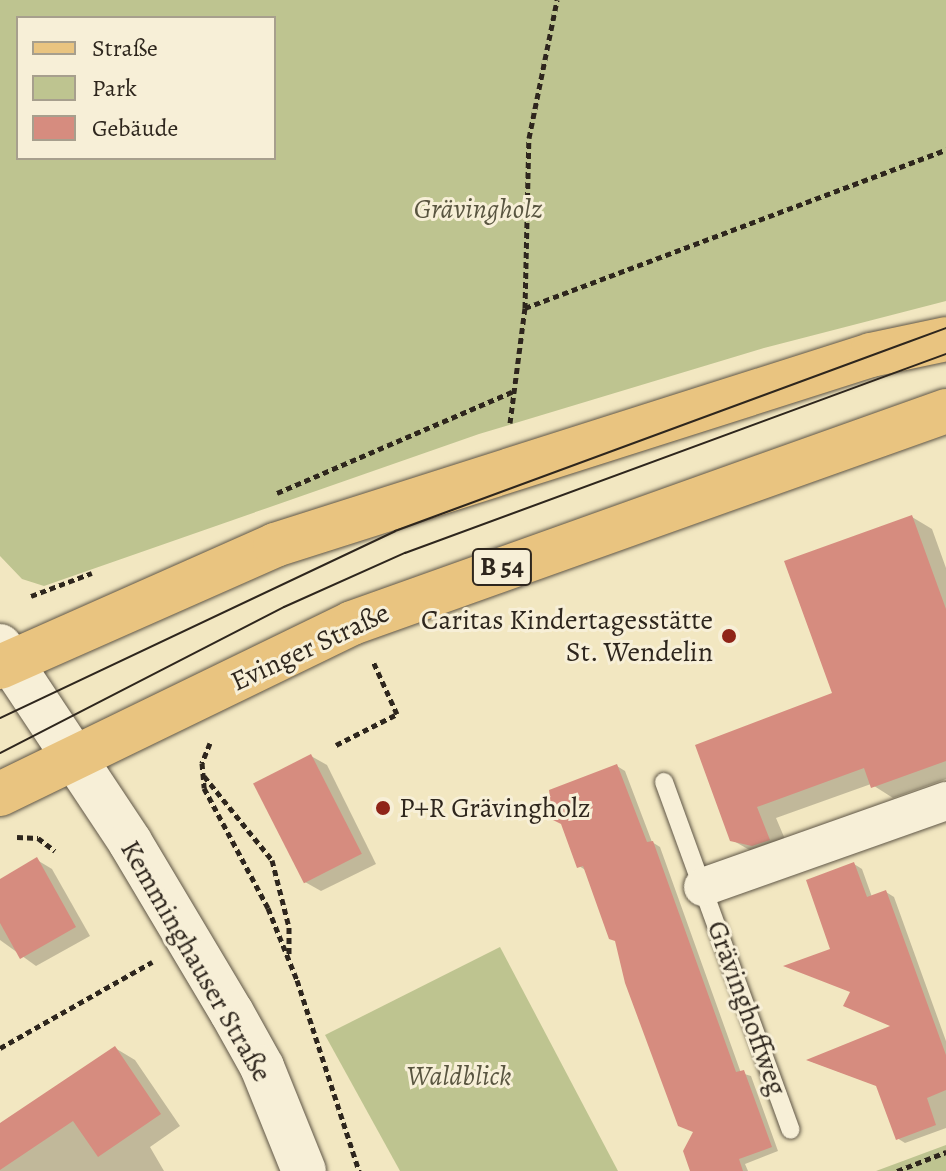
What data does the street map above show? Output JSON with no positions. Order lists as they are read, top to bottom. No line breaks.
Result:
{"streets":{"main road":["B 54","Evinger Straße","Kemminghauser Straße"],"street":["Grävinghoffweg"]},"crossings":[["Evinger Straße","Kemminghauser Straße"]],"parks":["Grävingholz","Waldblick"],"places":["Caritas Kindertagesstätte St. Wendelin","P+R Grävingholz"],"legend":["Straße","Park","Gebäude"]}
